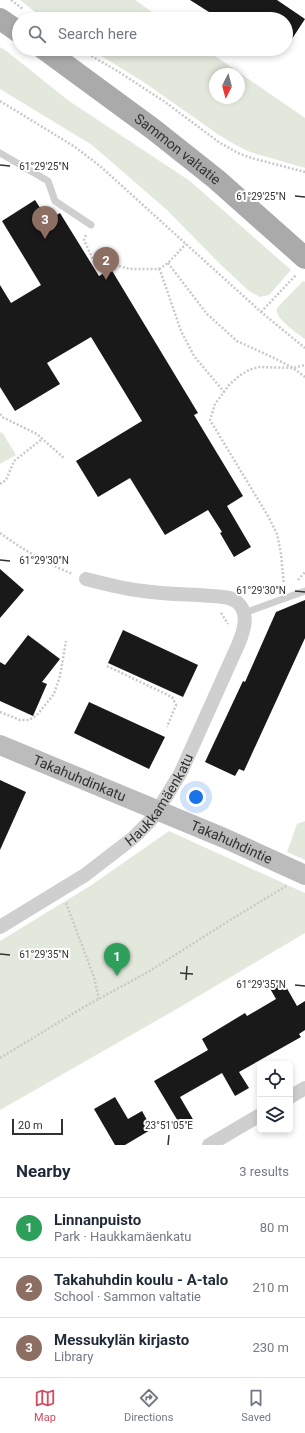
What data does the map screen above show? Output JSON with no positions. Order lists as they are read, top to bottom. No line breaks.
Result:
{"streets":{"main road":["Sammon valtatie"],"street":["Takahuhdinkatu","Haukkamäenkatu","Takahuhdintie"]},"crossings":[["Takahuhdinkatu","Haukkamäenkatu"],["Takahuhdinkatu","Takahuhdintie"],["Haukkamäenkatu","Takahuhdintie"]],"scale_bar":"20 m","north":"bottom","page":{"search":"Search here","pins":["3","2","1"],"scale":"20 m","heading":["Nearby","3 results"],"list":[{"mark":"1","name":"Linnanpuisto","note":"Park · Haukkamäenkatu","value":"80 m"},{"mark":"2","name":"Takahuhdin koulu - A-talo","note":"School · Sammon valtatie","value":"210 m"},{"mark":"3","name":"Messukylän kirjasto","note":"Library","value":"230 m"}],"nav":["Map","Directions","Saved"]},"coordinates":["61°29'25\"N","61°29'30\"N","61°29'35\"N","23°51'05\"E"]}
